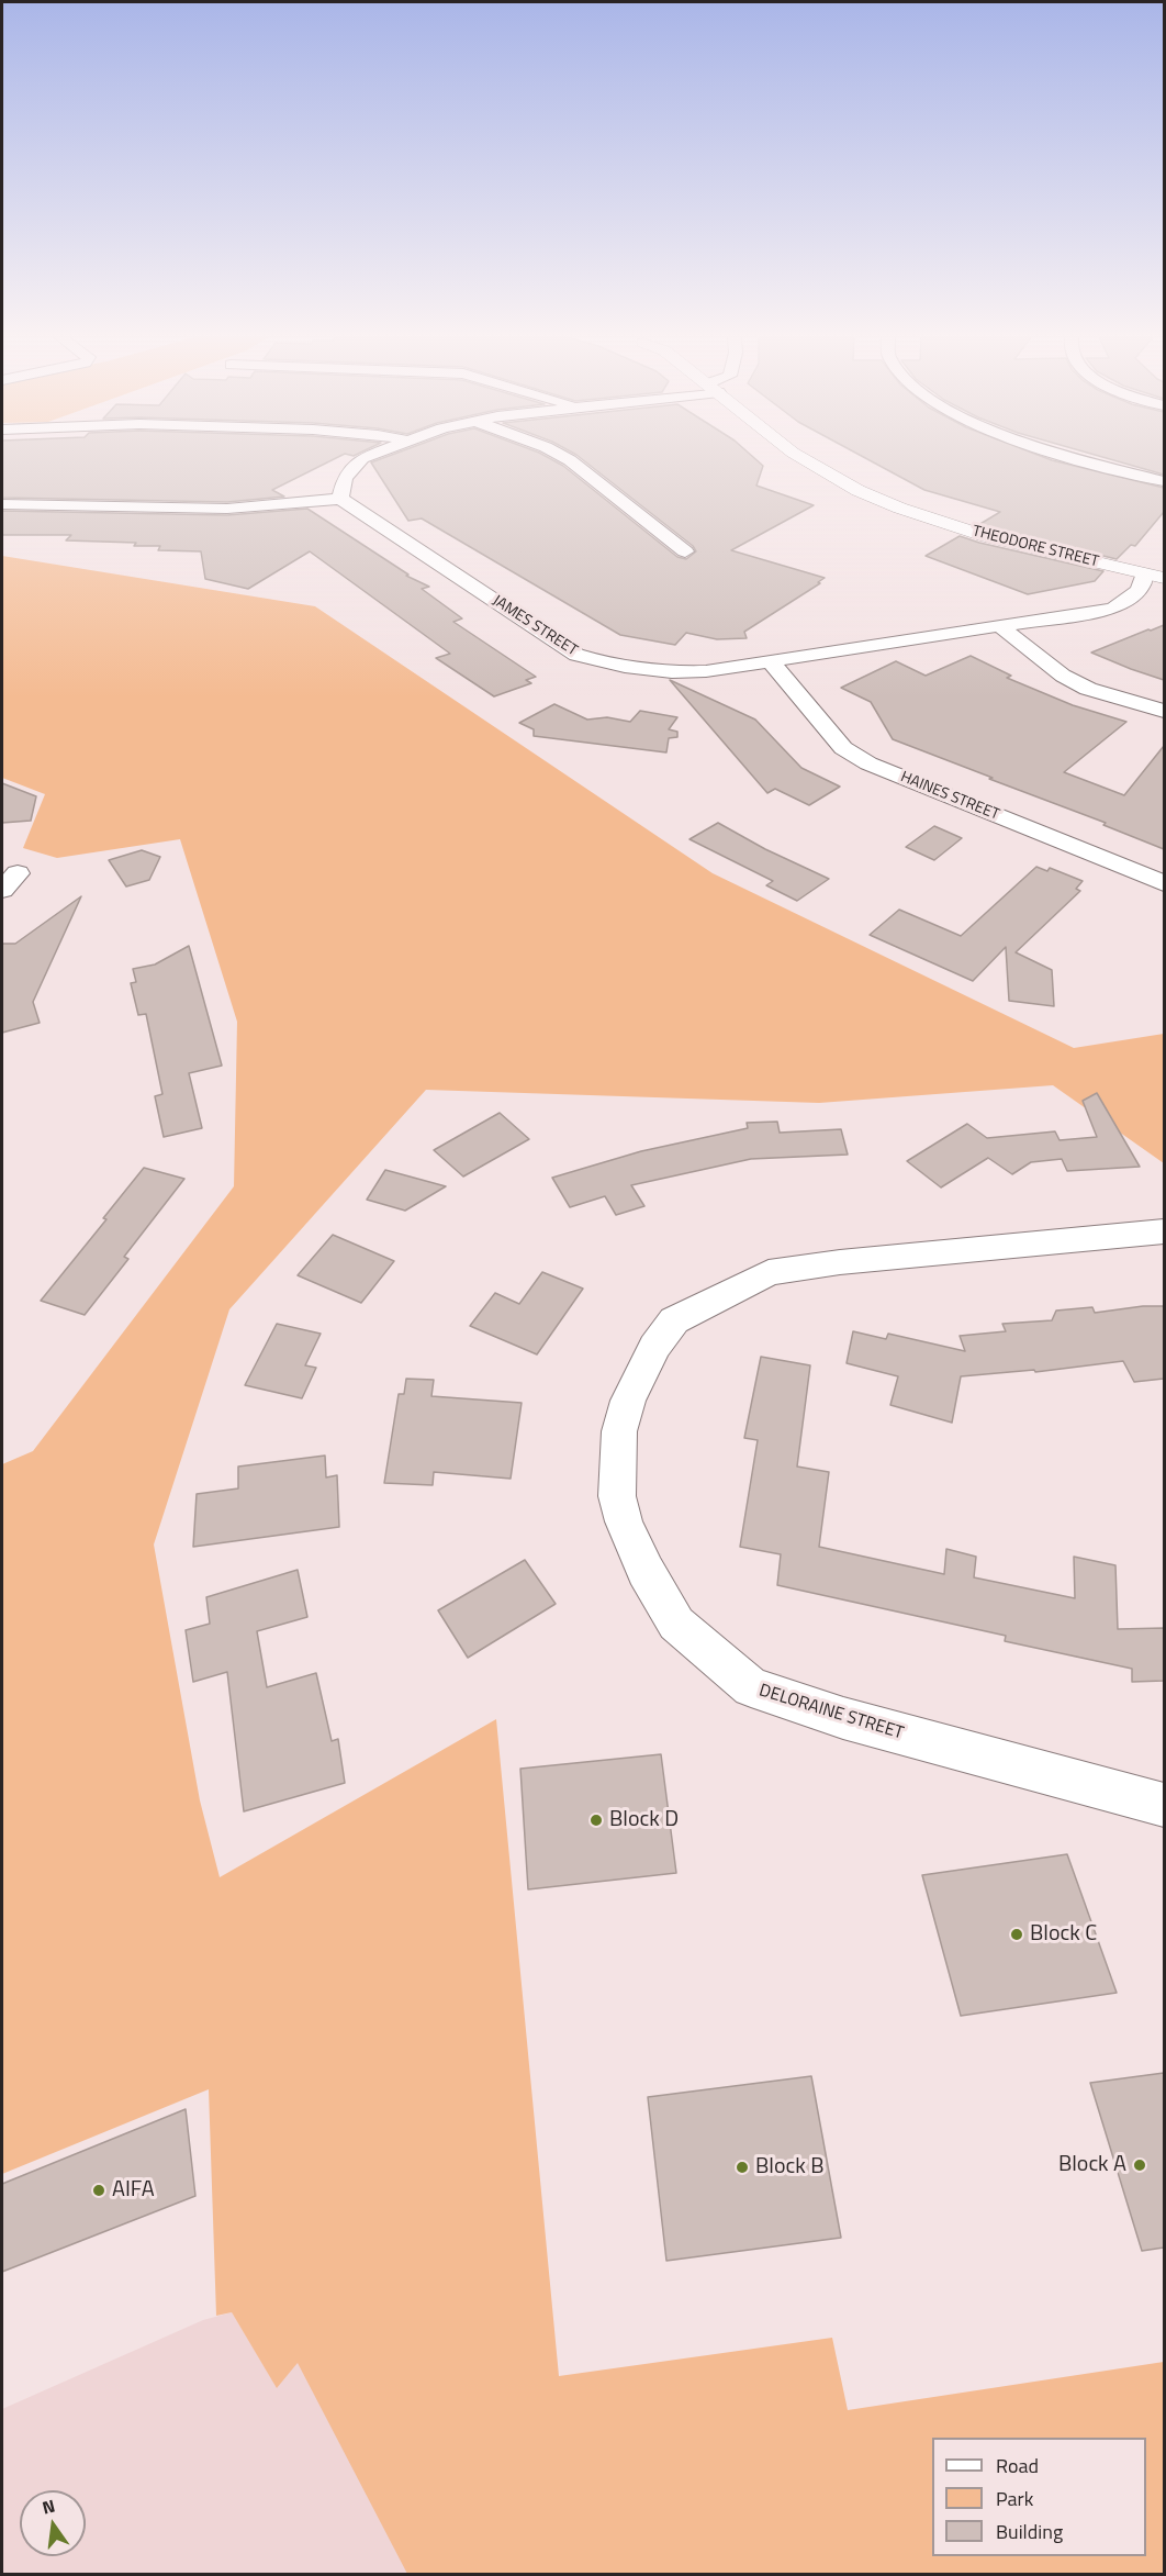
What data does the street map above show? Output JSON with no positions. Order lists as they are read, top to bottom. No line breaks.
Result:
{"streets":{"main road":["THEODORE STREET"],"street":["JAMES STREET","HAINES STREET","DELORAINE STREET"]},"crossings":[["THEODORE STREET","JAMES STREET"],["JAMES STREET","HAINES STREET"]],"places":["Block D","Block C","Block A","Block B","AIFA"],"legend":["Road","Park","Building"],"north":"top"}
